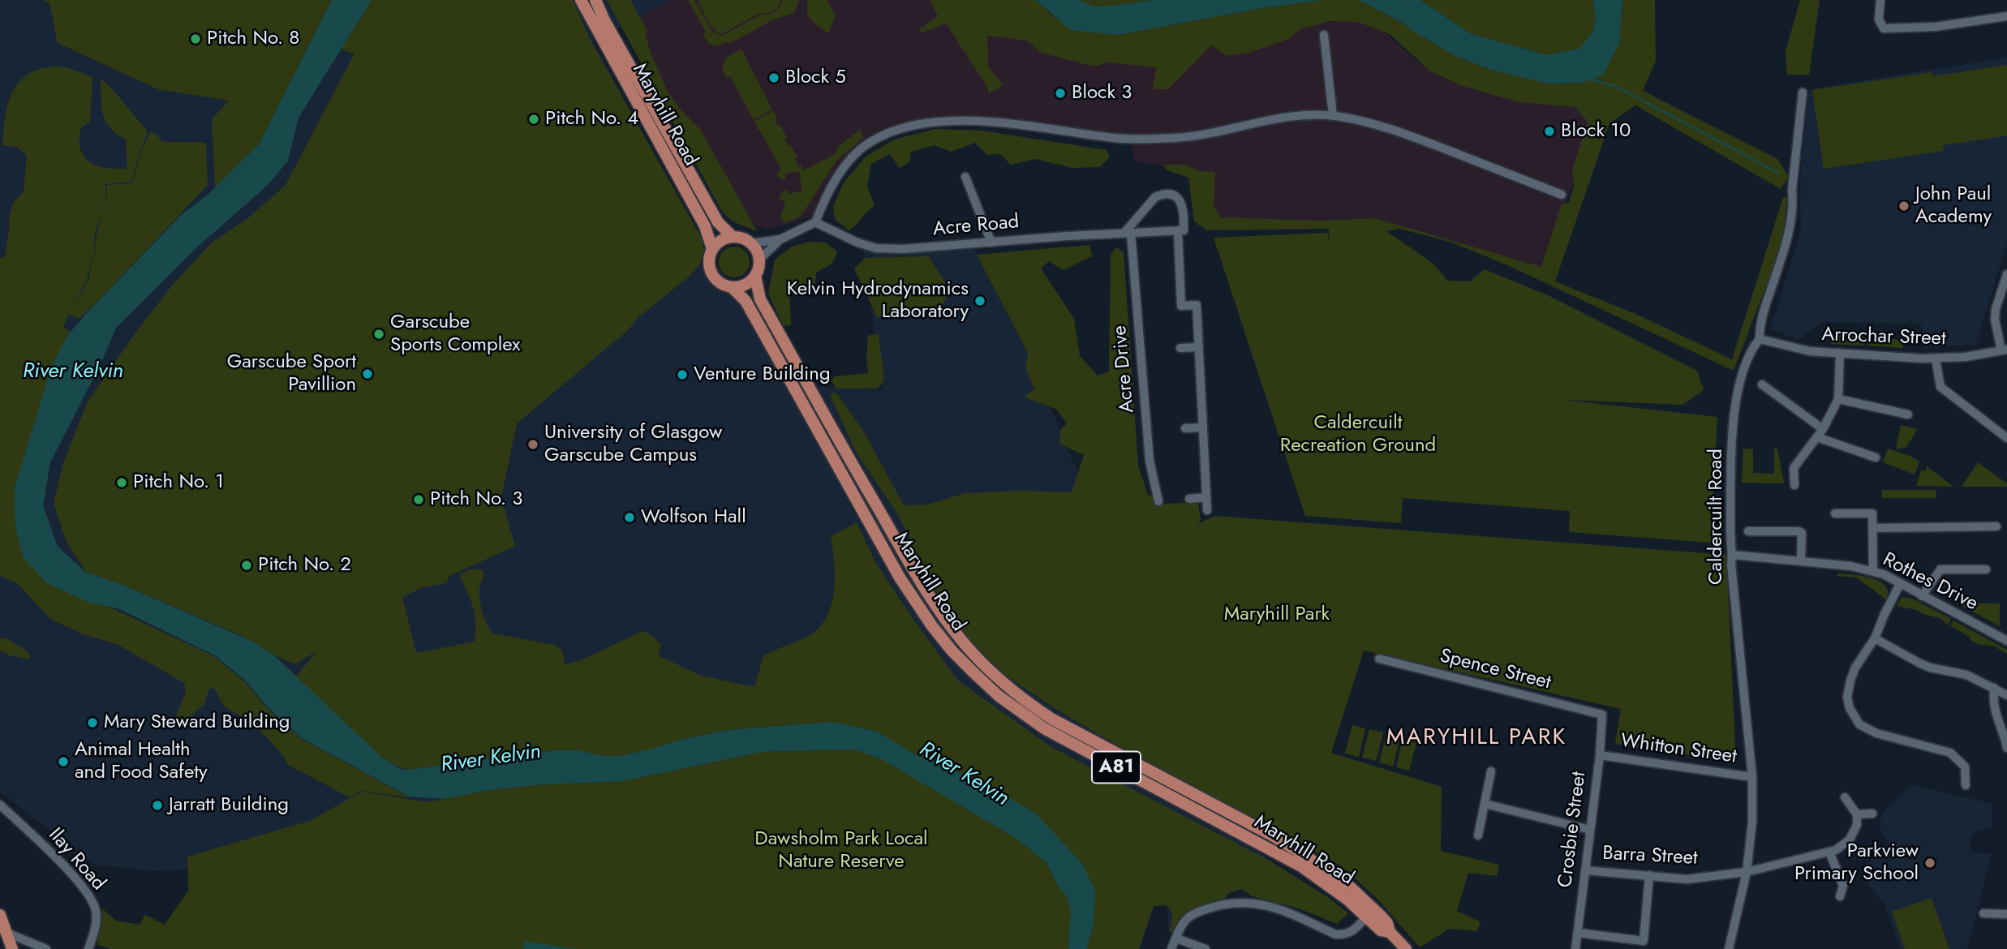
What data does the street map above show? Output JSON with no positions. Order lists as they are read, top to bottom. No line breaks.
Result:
{"streets":{"main road":["Maryhill Road","A81"],"street":["Acre Road","Arrochar Street","Acre Drive","Caldercuilt Road","Rothes Drive","Spence Street","Whitton Street","Crosbie Street","Barra Street","Ilay Road"]},"crossings":[["Maryhill Road","A81"],["Acre Road","Acre Drive"],["Arrochar Street","Caldercuilt Road"],["Caldercuilt Road","Rothes Drive"],["Caldercuilt Road","Whitton Street"],["Caldercuilt Road","Barra Street"],["Spence Street","Crosbie Street"],["Whitton Street","Crosbie Street"],["Crosbie Street","Barra Street"]],"districts":["MARYHILL PARK"],"water":["River Kelvin"],"parks":["Caldercuilt Recreation Ground","Maryhill Park","Dawsholm Park Local Nature Reserve"],"places":["Pitch No. 8","Block 5","Block 3","Pitch No. 4","Block 10","John Paul Academy","Kelvin Hydrodynamics Laboratory","Garscube Sports Complex","Garscube Sport Pavillion","Venture Building","University of Glasgow Garscube Campus","Pitch No. 1","Pitch No. 3","Wolfson Hall","Pitch No. 2","Mary Steward Building","Animal Health and Food Safety","Jarratt Building","Parkview Primary School"]}
